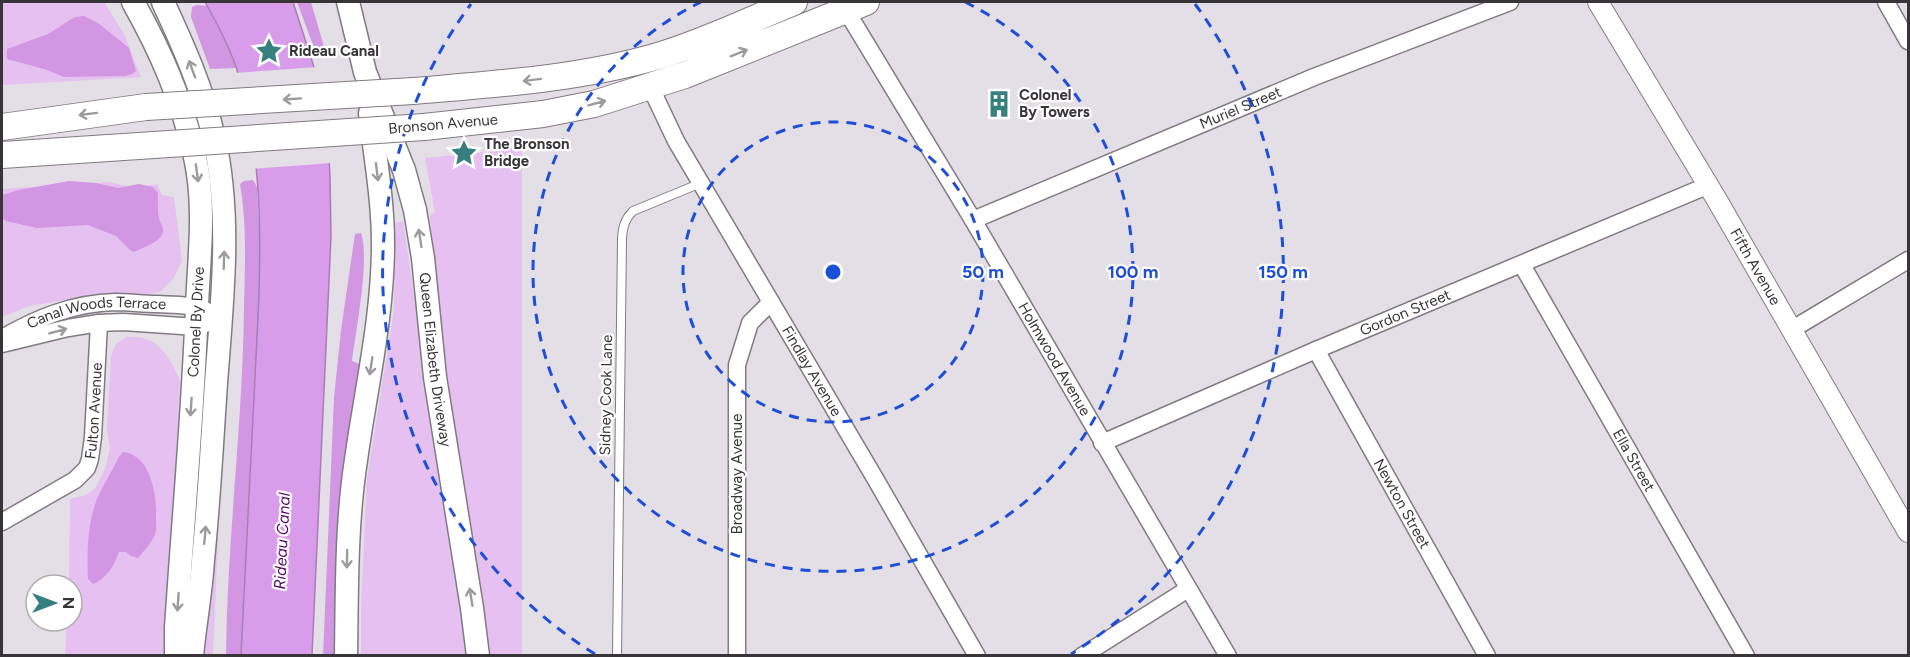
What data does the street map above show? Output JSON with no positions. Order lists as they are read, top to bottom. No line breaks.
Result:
{"streets":{"main road":["Bronson Avenue","Colonel By Drive","Queen Elizabeth Driveway"],"street":["Muriel Street","Fifth Avenue","Gordon Street","Canal Woods Terrace","Holmwood Avenue","Findlay Avenue","Fulton Avenue","Ella Street","Broadway Avenue","Newton Street"],"lane":["Sidney Cook Lane"]},"crossings":[["Muriel Street","Holmwood Avenue"],["Bronson Avenue","Holmwood Avenue"],["Bronson Avenue","Findlay Avenue"],["Fifth Avenue","Gordon Street"],["Gordon Street","Holmwood Avenue"],["Gordon Street","Ella Street"],["Gordon Street","Newton Street"],["Canal Woods Terrace","Colonel By Drive"],["Canal Woods Terrace","Fulton Avenue"],["Findlay Avenue","Sidney Cook Lane"],["Findlay Avenue","Broadway Avenue"]],"water":["Rideau Canal"],"places":{"place":["Rideau Canal","The Bronson Bridge"],"building":["Colonel By Towers"]},"north":"right","rings":["50 m","100 m","150 m"]}
